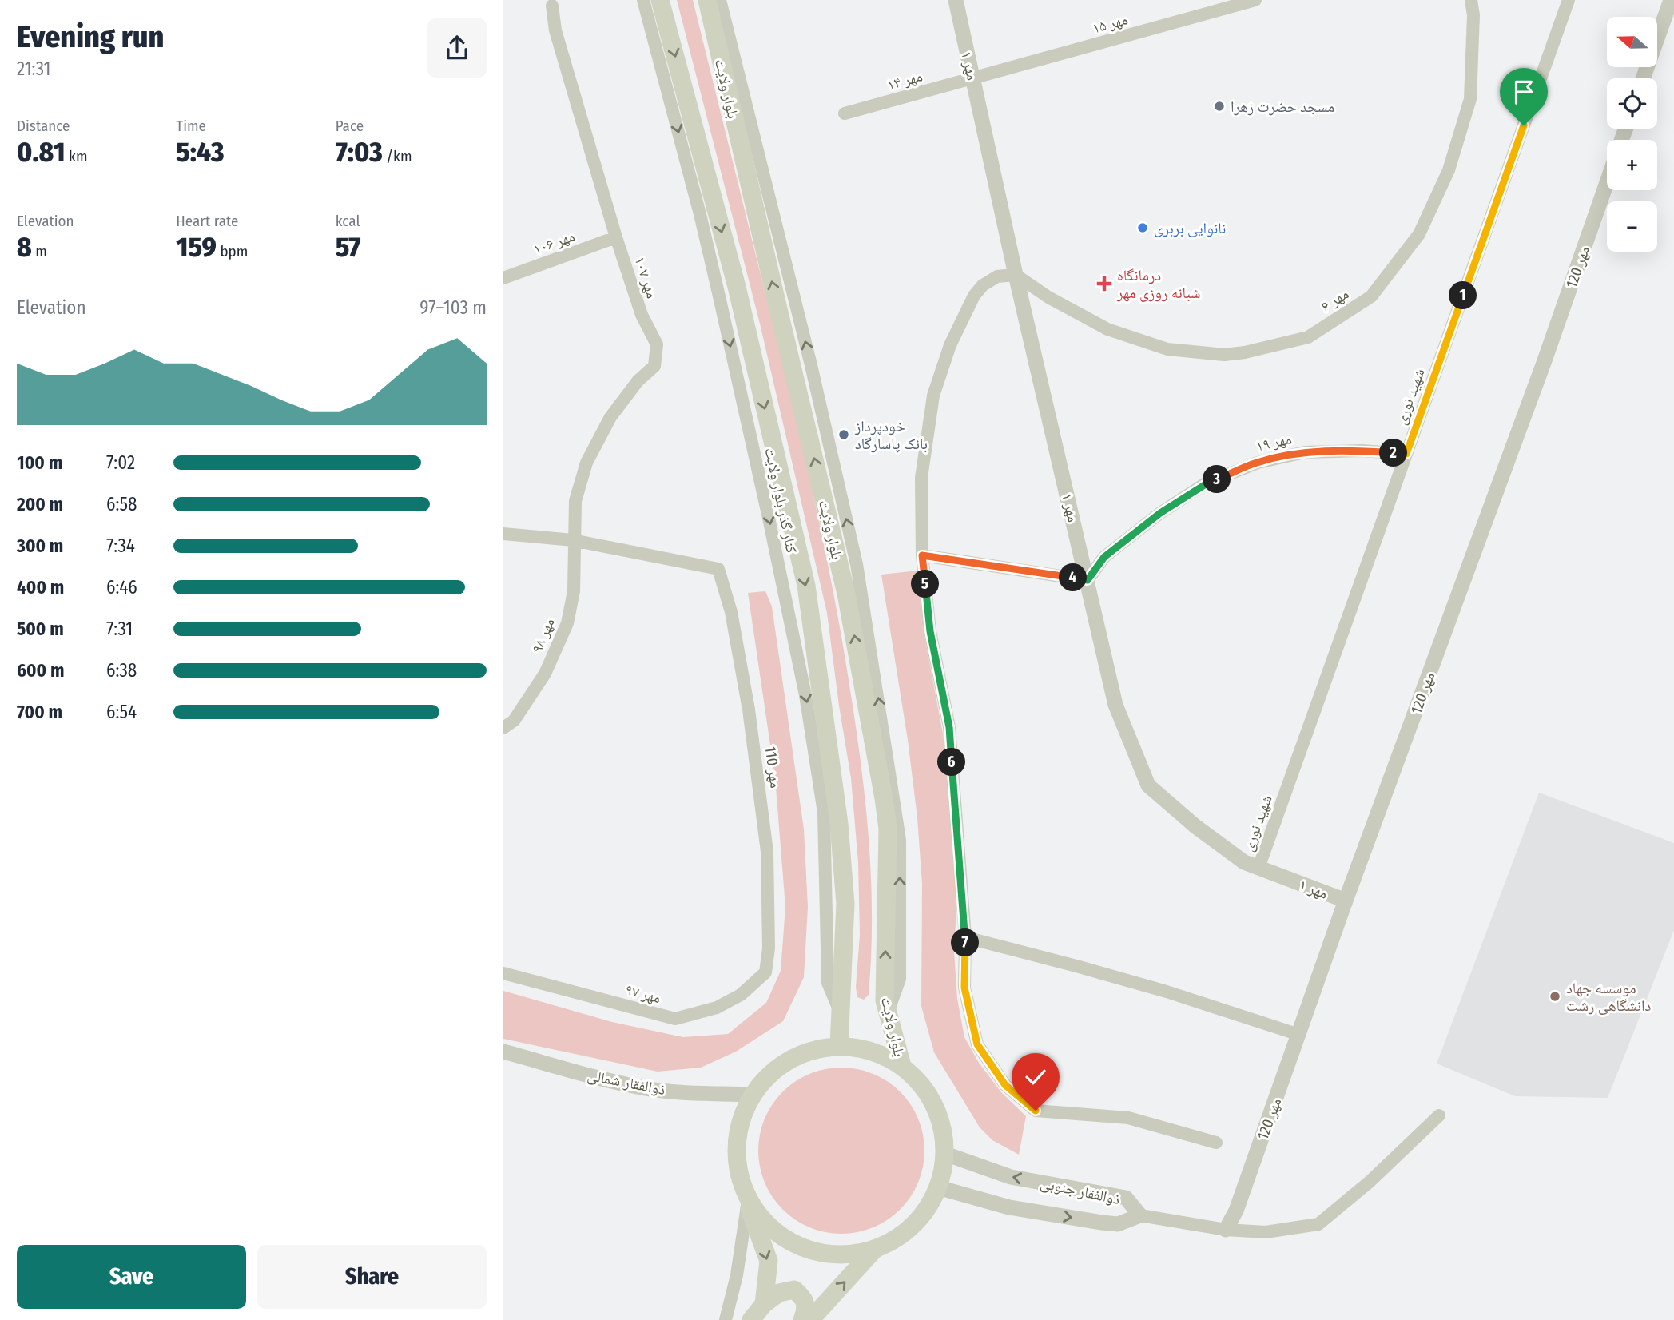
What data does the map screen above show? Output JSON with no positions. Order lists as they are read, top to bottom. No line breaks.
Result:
{"streets":{"main road":["بلوار ولایت"],"street":["مهر ۱۵","مهر ۱","مهر ۱۴","مهر ۱۰۶","مهر 120","مهر ۱۰۷","مهر ۶","شهید نوری","مهر ۱۹","کنار گذر بلوار ولایت","مهر ۹۸","مهر 110","مهر ۹۷","ذوالفقار شمالی","ذوالفقار جنوبی"]},"crossings":[["مهر ۱۵","مهر ۱"],["مهر ۱۵","مهر ۱۴"],["مهر ۱","مهر ۱۴"],["مهر ۱","مهر 120"],["مهر ۱","مهر ۶"],["مهر ۱","شهید نوری"],["مهر ۱","مهر ۱۹"],["مهر ۱۰۶","مهر ۱۰۷"],["مهر ۱۰۷","مهر ۹۸"],["مهر ۱۰۷","مهر 110"],["شهید نوری","مهر ۱۹"],["مهر ۹۸","مهر 110"],["مهر 110","مهر ۹۷"]],"places":{"other":["مسجد حضرت زهرا","نانوایی بربری","خودپرداز بانک پاسارگاد","موسسه جهاد دانشگاهی رشت"],"health":["درمانگاه شبانه روزی مهر"]},"north":"left","page":{"heading":["Evening run","21:31"],"map_buttons":["+","−"],"stats":[["Distance","0.81 km"],["Time","5:43"],["Pace","7:03 /km"],["Elevation","8 m"],["Heart rate","159 bpm"],["kcal","57"]],"pins":["1","2","3","4","5","6","7"],"chart":["Elevation","97–103 m"],"list":[{"name":"100 m","note":"7:02"},{"name":"200 m","note":"6:58"},{"name":"300 m","note":"7:34"},{"name":"400 m","note":"6:46"},{"name":"500 m","note":"7:31"},{"name":"600 m","note":"6:38"},{"name":"700 m","note":"6:54"}],"buttons":["Save","Share"]}}
